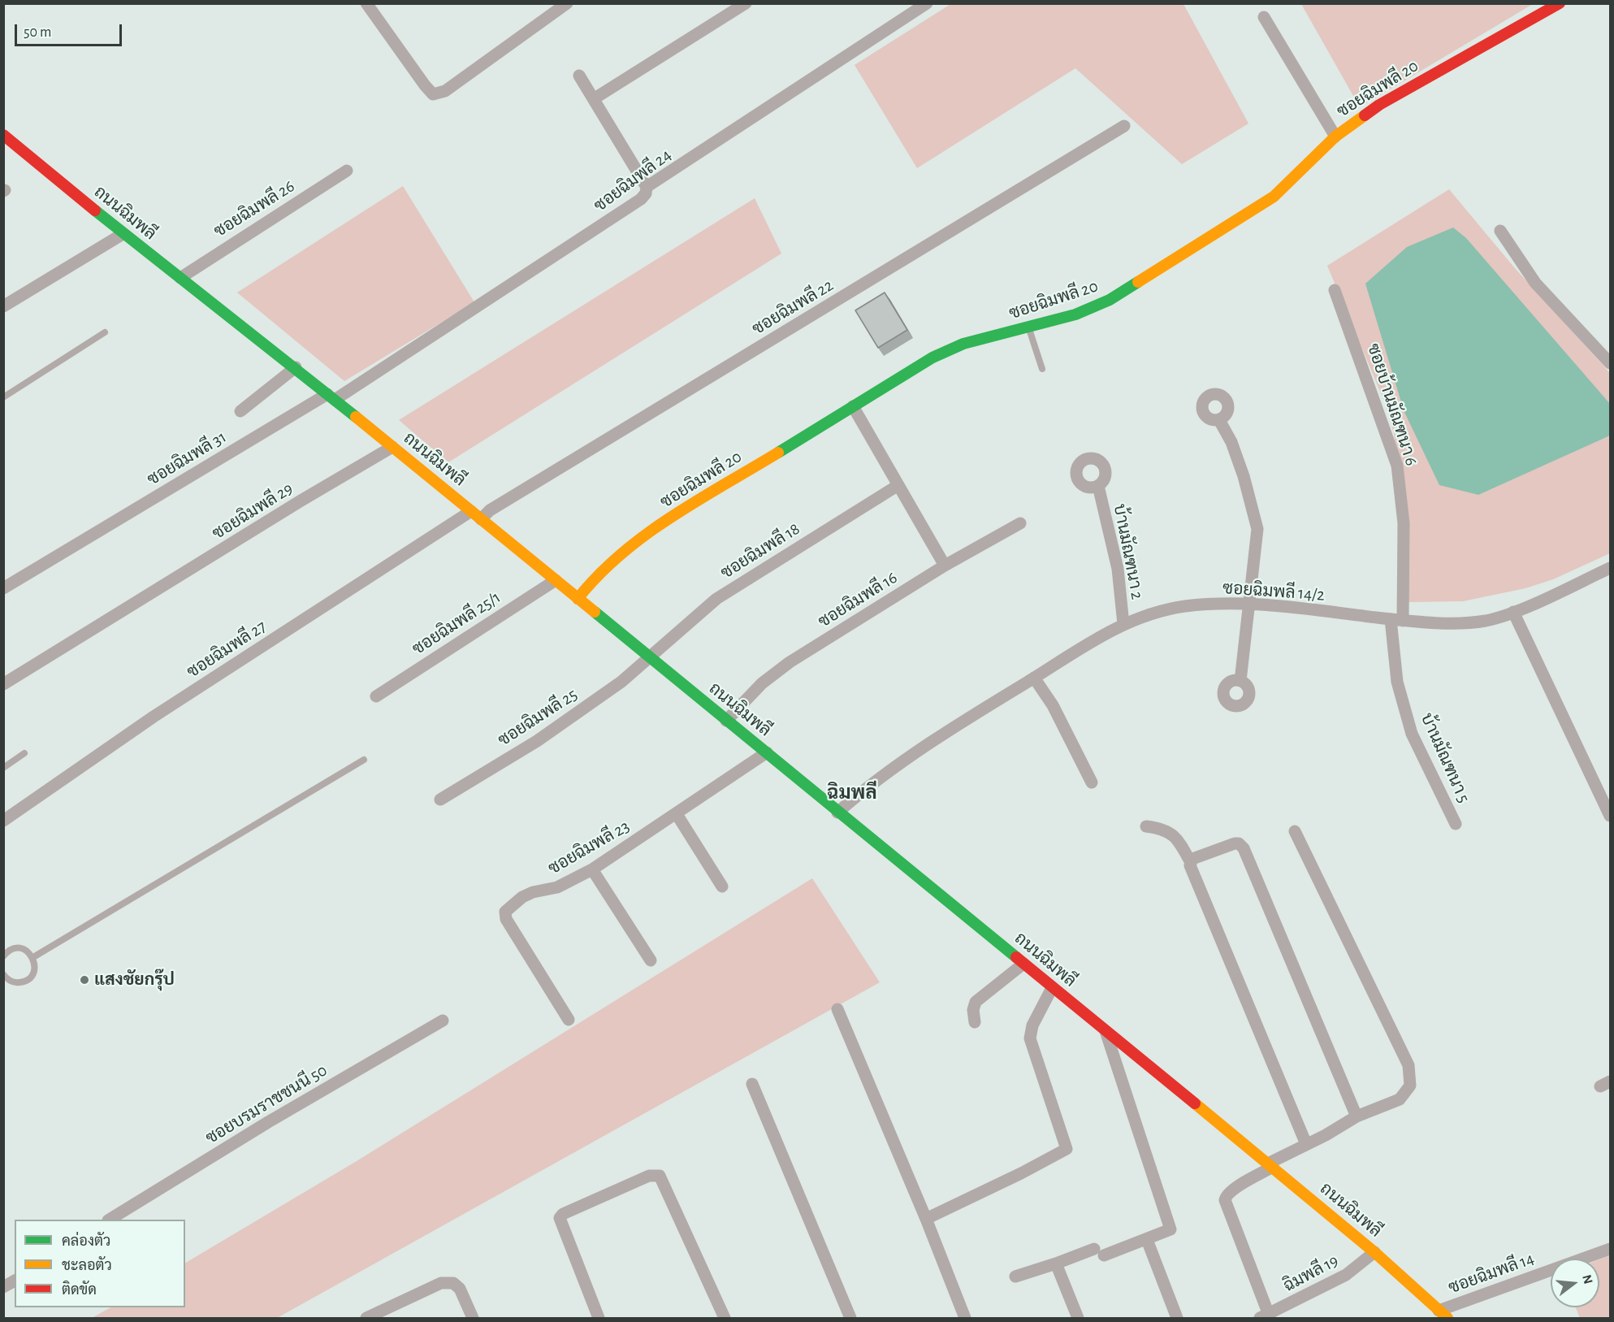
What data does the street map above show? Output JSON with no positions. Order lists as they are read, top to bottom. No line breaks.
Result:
{"streets":{"street":["ซอยฉิมพลี 20","ซอยฉิมพลี 24","ซอยฉิมพลี 26","ถนนฉิมพลี","ซอยฉิมพลี 22","ซอยบ้านมัณฑนา 6","ซอยฉิมพลี 31","ซอยฉิมพลี 29","ซอยฉิมพลี 18","บ้านมัณฑนา 2","ซอยฉิมพลี 14/2","ซอยฉิมพลี 16","ซอยฉิมพลี 25/1","ซอยฉิมพลี 27","ซอยฉิมพลี 25","บ้านมัณฑนา 5","ซอยฉิมพลี 23","ซอยบรมราชชนนี 50","ฉิมพลี 19","ซอยฉิมพลี 14"]},"crossings":[["ซอยฉิมพลี 20","ถนนฉิมพลี"],["ซอยฉิมพลี 24","ถนนฉิมพลี"],["ซอยฉิมพลี 24","ซอยฉิมพลี 31"],["ซอยฉิมพลี 26","ถนนฉิมพลี"],["ถนนฉิมพลี","ซอยฉิมพลี 22"],["ถนนฉิมพลี","ซอยฉิมพลี 31"],["ถนนฉิมพลี","ซอยฉิมพลี 29"],["ถนนฉิมพลี","ซอยฉิมพลี 18"],["ถนนฉิมพลี","ซอยฉิมพลี 14/2"],["ถนนฉิมพลี","ซอยฉิมพลี 16"],["ถนนฉิมพลี","ซอยฉิมพลี 25/1"],["ถนนฉิมพลี","ซอยฉิมพลี 27"],["ถนนฉิมพลี","ซอยฉิมพลี 25"],["ถนนฉิมพลี","ซอยฉิมพลี 23"],["ถนนฉิมพลี","ฉิมพลี 19"],["ถนนฉิมพลี","ซอยฉิมพลี 14"],["ซอยบ้านมัณฑนา 6","ซอยฉิมพลี 14/2"],["ซอยบ้านมัณฑนา 6","บ้านมัณฑนา 5"],["ซอยฉิมพลี 18","ซอยฉิมพลี 25"],["บ้านมัณฑนา 2","ซอยฉิมพลี 14/2"],["ซอยฉิมพลี 14/2","บ้านมัณฑนา 5"]],"districts":["ฉิมพลี"],"places":["แสงชัยกรุ๊ป"],"legend":["คล่องตัว","ชะลอตัว","ติดขัด"],"scale_bar":"50 m","north":"right"}
